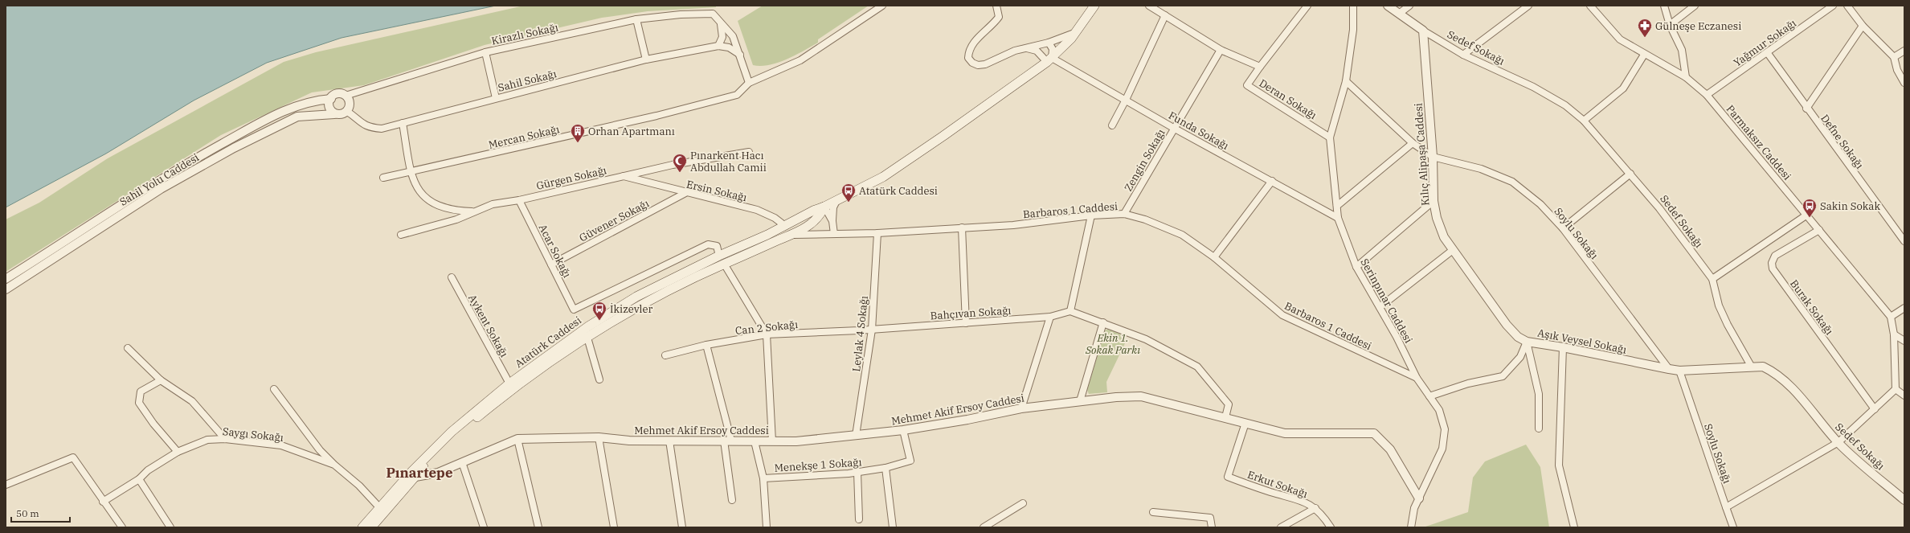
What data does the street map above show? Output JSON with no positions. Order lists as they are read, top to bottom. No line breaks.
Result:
{"streets":{"main road":["Atatürk Caddesi"],"street":["Kirazlı Sokağı","Yağmur Sokağı","Sedef Sokağı","Sahil Sokağı","Deran Sokağı","Funda Sokağı","Mercan Sokağı","Defne Sokağı","Parmaksız Caddesi","Kılıç Alipaşa Caddesi","Zengin Sokağı","Gürgen Sokağı","Sahil Yolu Caddesi","Ersin Sokağı","Barbaros 1 Caddesi","Güvener Sokağı","Soylu Sokağı","Acar Sokağı","Serinpınar Caddesi","Burak Sokağı","Bahçıvan Sokağı","Aykent Sokağı","Can 2 Sokağı","Leylak 4 Sokağı","Aşık Veysel Sokağı","Mehmet Akif Ersoy Caddesi","Saygı Sokağı","Menekşe 1 Sokağı","Erkut Sokağı"]},"crossings":[["Kirazlı Sokağı","Sahil Sokağı"],["Kirazlı Sokağı","Sahil Yolu Caddesi"],["Yağmur Sokağı","Defne Sokağı"],["Yağmur Sokağı","Parmaksız Caddesi"],["Sedef Sokağı","Kılıç Alipaşa Caddesi"],["Sedef Sokağı","Aşık Veysel Sokağı"],["Sahil Sokağı","Sahil Yolu Caddesi"],["Deran Sokağı","Zengin Sokağı"],["Deran Sokağı","Serinpınar Caddesi"],["Funda Sokağı","Zengin Sokağı"],["Funda Sokağı","Serinpınar Caddesi"],["Parmaksız Caddesi","Burak Sokağı"],["Kılıç Alipaşa Caddesi","Soylu Sokağı"],["Kılıç Alipaşa Caddesi","Aşık Veysel Sokağı"],["Zengin Sokağı","Barbaros 1 Caddesi"],["Gürgen Sokağı","Ersin Sokağı"],["Gürgen Sokağı","Acar Sokağı"],["Ersin Sokağı","Güvener Sokağı"],["Ersin Sokağı","Atatürk Caddesi"],["Barbaros 1 Caddesi","Serinpınar Caddesi"],["Barbaros 1 Caddesi","Leylak 4 Sokağı"],["Barbaros 1 Caddesi","Atatürk Caddesi"],["Güvener Sokağı","Acar Sokağı"],["Soylu Sokağı","Aşık Veysel Sokağı"],["Acar Sokağı","Atatürk Caddesi"],["Serinpınar Caddesi","Aşık Veysel Sokağı"],["Serinpınar Caddesi","Mehmet Akif Ersoy Caddesi"],["Bahçıvan Sokağı","Can 2 Sokağı"],["Bahçıvan Sokağı","Leylak 4 Sokağı"],["Aykent Sokağı","Atatürk Caddesi"],["Can 2 Sokağı","Leylak 4 Sokağı"],["Leylak 4 Sokağı","Mehmet Akif Ersoy Caddesi"],["Atatürk Caddesi","Mehmet Akif Ersoy Caddesi"],["Atatürk Caddesi","Saygı Sokağı"],["Mehmet Akif Ersoy Caddesi","Menekşe 1 Sokağı"],["Mehmet Akif Ersoy Caddesi","Erkut Sokağı"]],"districts":["Pınartepe"],"parks":["Ekin 1. Sokak Parkı"],"places":{"pharmacy":["Gülneşe Eczanesi"],"building":["Orhan Apartmanı"],"mosque":["Pınarkent Hacı Abdullah Camii"],"bus stop":["Atatürk Caddesi","Sakin Sokak","İkizevler"]},"scale_bar":"50 m"}
